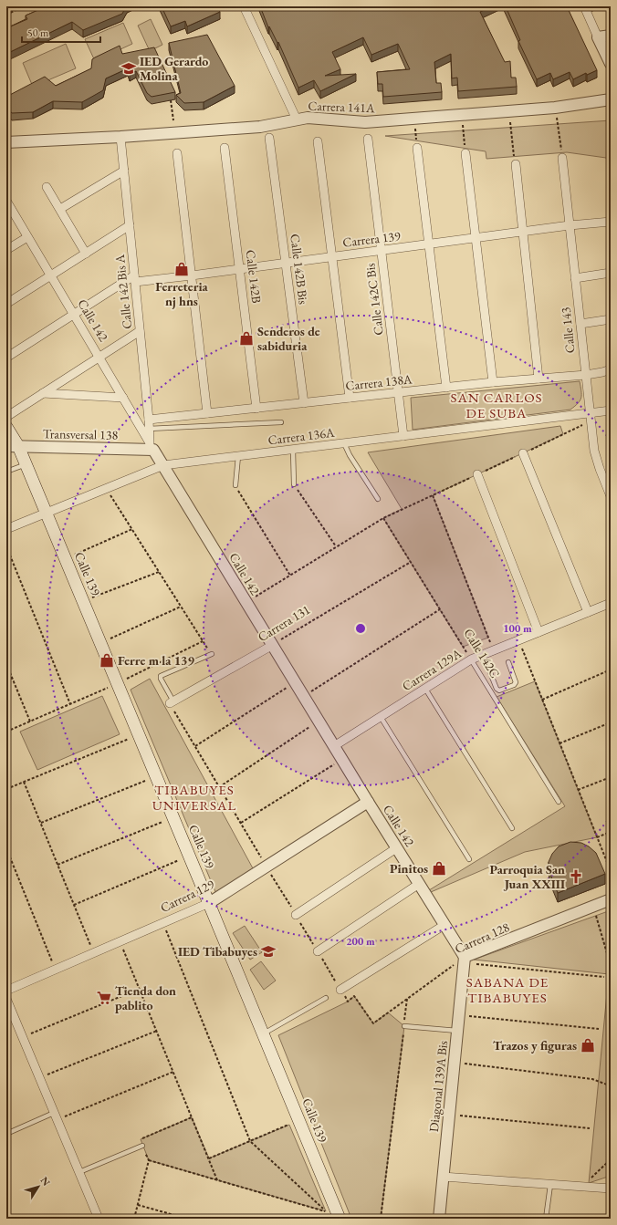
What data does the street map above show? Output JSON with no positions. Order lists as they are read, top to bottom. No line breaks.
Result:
{"streets":{"main road":["Calle 139"],"street":["Carrera 141A","Carrera 139","Calle 142B Bis","Calle 142B","Calle 142 Bis A","Calle 142C Bis","Calle 142","Calle 143","Carrera 138A","Transversal 138","Carrera 136A","Carrera 131","Carrera 129A","Carrera 129","Carrera 128","Diagonal 139A Bis"],"lane":["Calle 142C"]},"crossings":[["Carrera 141A","Calle 142 Bis A"],["Carrera 139","Calle 142B Bis"],["Carrera 139","Calle 142B"],["Carrera 139","Calle 142 Bis A"],["Carrera 139","Calle 142C Bis"],["Carrera 139","Calle 142"],["Carrera 139","Calle 143"],["Calle 142B Bis","Carrera 138A"],["Calle 142B","Carrera 138A"],["Calle 142 Bis A","Calle 142"],["Calle 142 Bis A","Carrera 138A"],["Calle 142 Bis A","Transversal 138"],["Calle 142C Bis","Carrera 138A"],["Calle 142C Bis","Carrera 136A"],["Calle 142","Transversal 138"],["Calle 142","Carrera 136A"],["Calle 142","Carrera 131"],["Calle 142","Carrera 129A"],["Calle 142","Carrera 129"],["Calle 142","Carrera 128"],["Calle 142","Diagonal 139A Bis"],["Calle 143","Carrera 138A"],["Calle 143","Carrera 136A"],["Transversal 138","Calle 139"],["Carrera 136A","Calle 139"],["Calle 139","Carrera 129"],["Carrera 131","Calle 142C"],["Calle 142C","Carrera 129A"],["Carrera 128","Diagonal 139A Bis"]],"districts":["SAN CARLOS DE SUBA","TIBABUYES UNIVERSAL","SABANA DE TIBABUYES"],"places":{"school or university":["IED Gerardo Molina","IED Tibabuyes"],"shop":["Ferreteria nj hns","Senderos de sabiduria","Ferre m la 139","Pinitos","Trazos y figuras"],"church":["Parroquia San Juan XXIII"],"supermarket":["Tienda don pablito"]},"scale_bar":"50 m","north":"top right","rings":["100 m","200 m"]}
